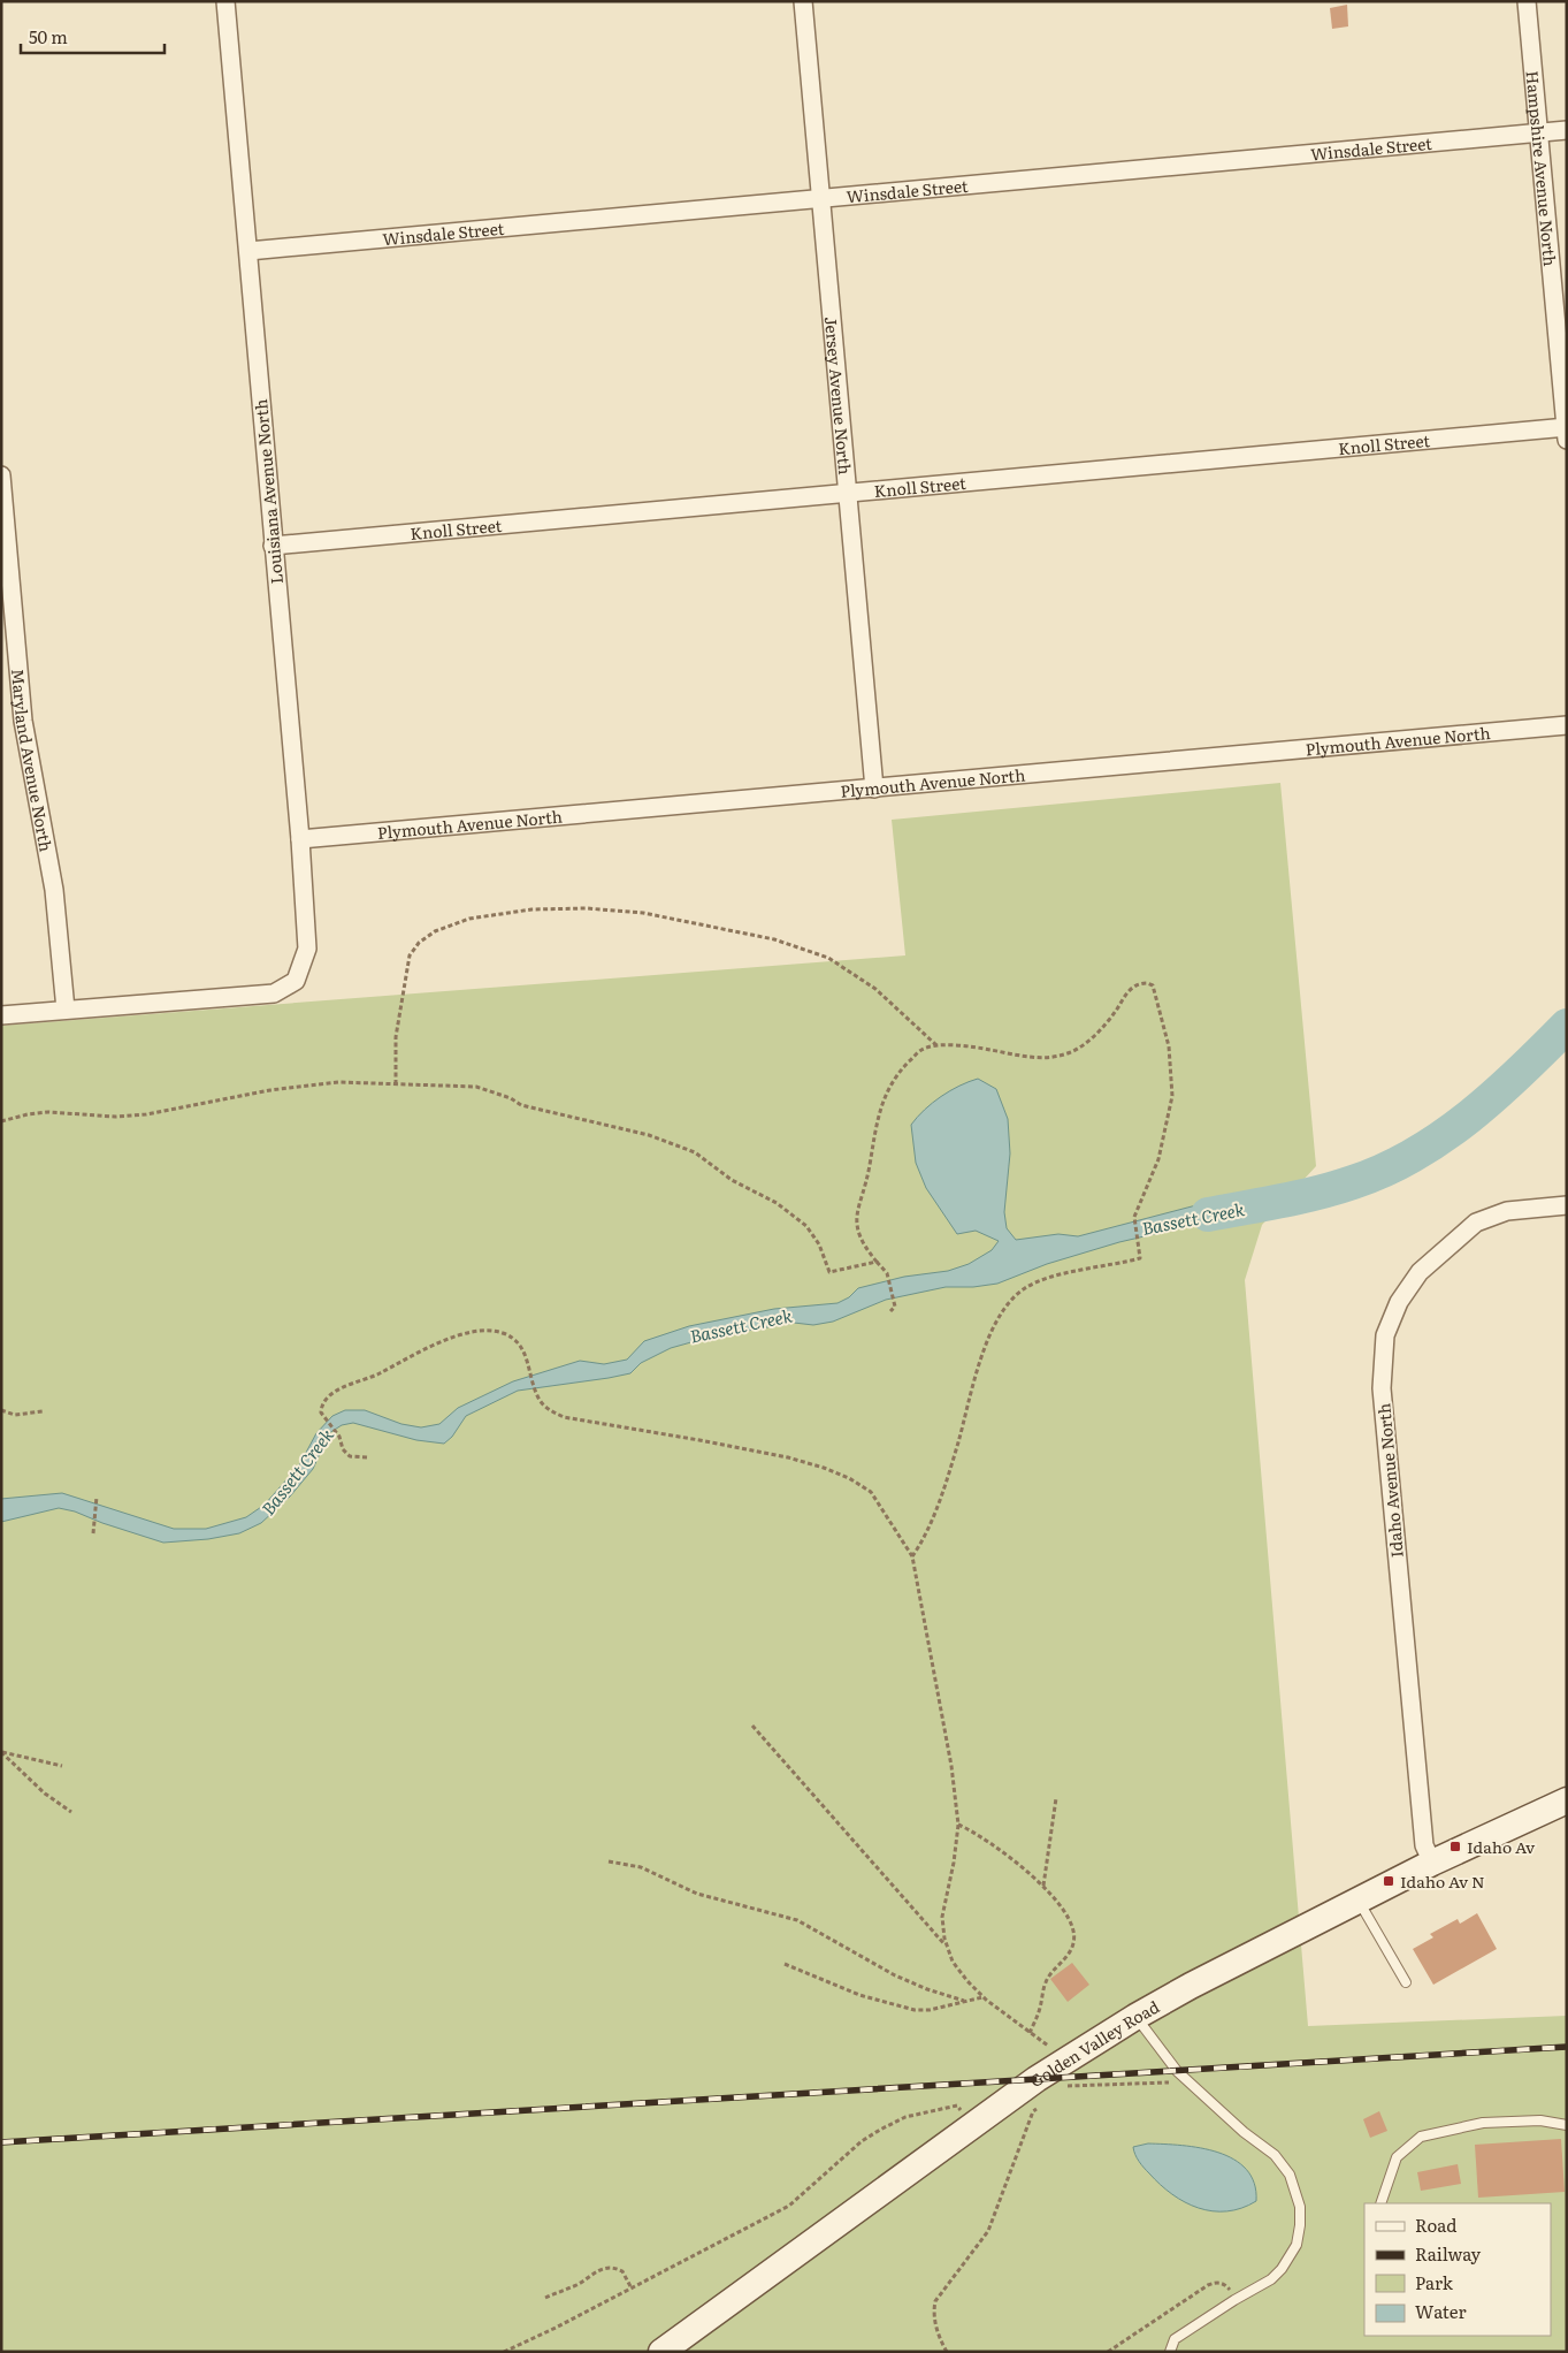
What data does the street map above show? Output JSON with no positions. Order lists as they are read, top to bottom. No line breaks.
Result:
{"streets":{"street":["Winsdale Street","Hampshire Avenue North","Jersey Avenue North","Knoll Street","Louisiana Avenue North","Plymouth Avenue North","Maryland Avenue North","Idaho Avenue North","Golden Valley Road"]},"crossings":[["Winsdale Street","Hampshire Avenue North"],["Winsdale Street","Jersey Avenue North"],["Winsdale Street","Louisiana Avenue North"],["Hampshire Avenue North","Knoll Street"],["Jersey Avenue North","Knoll Street"],["Jersey Avenue North","Plymouth Avenue North"],["Knoll Street","Louisiana Avenue North"],["Louisiana Avenue North","Plymouth Avenue North"],["Louisiana Avenue North","Maryland Avenue North"],["Idaho Avenue North","Golden Valley Road"]],"water":["Bassett Creek"],"places":{"transit":["Idaho Av","Idaho Av N"]},"legend":["Road","Railway","Park","Water"],"scale_bar":"50 m"}
